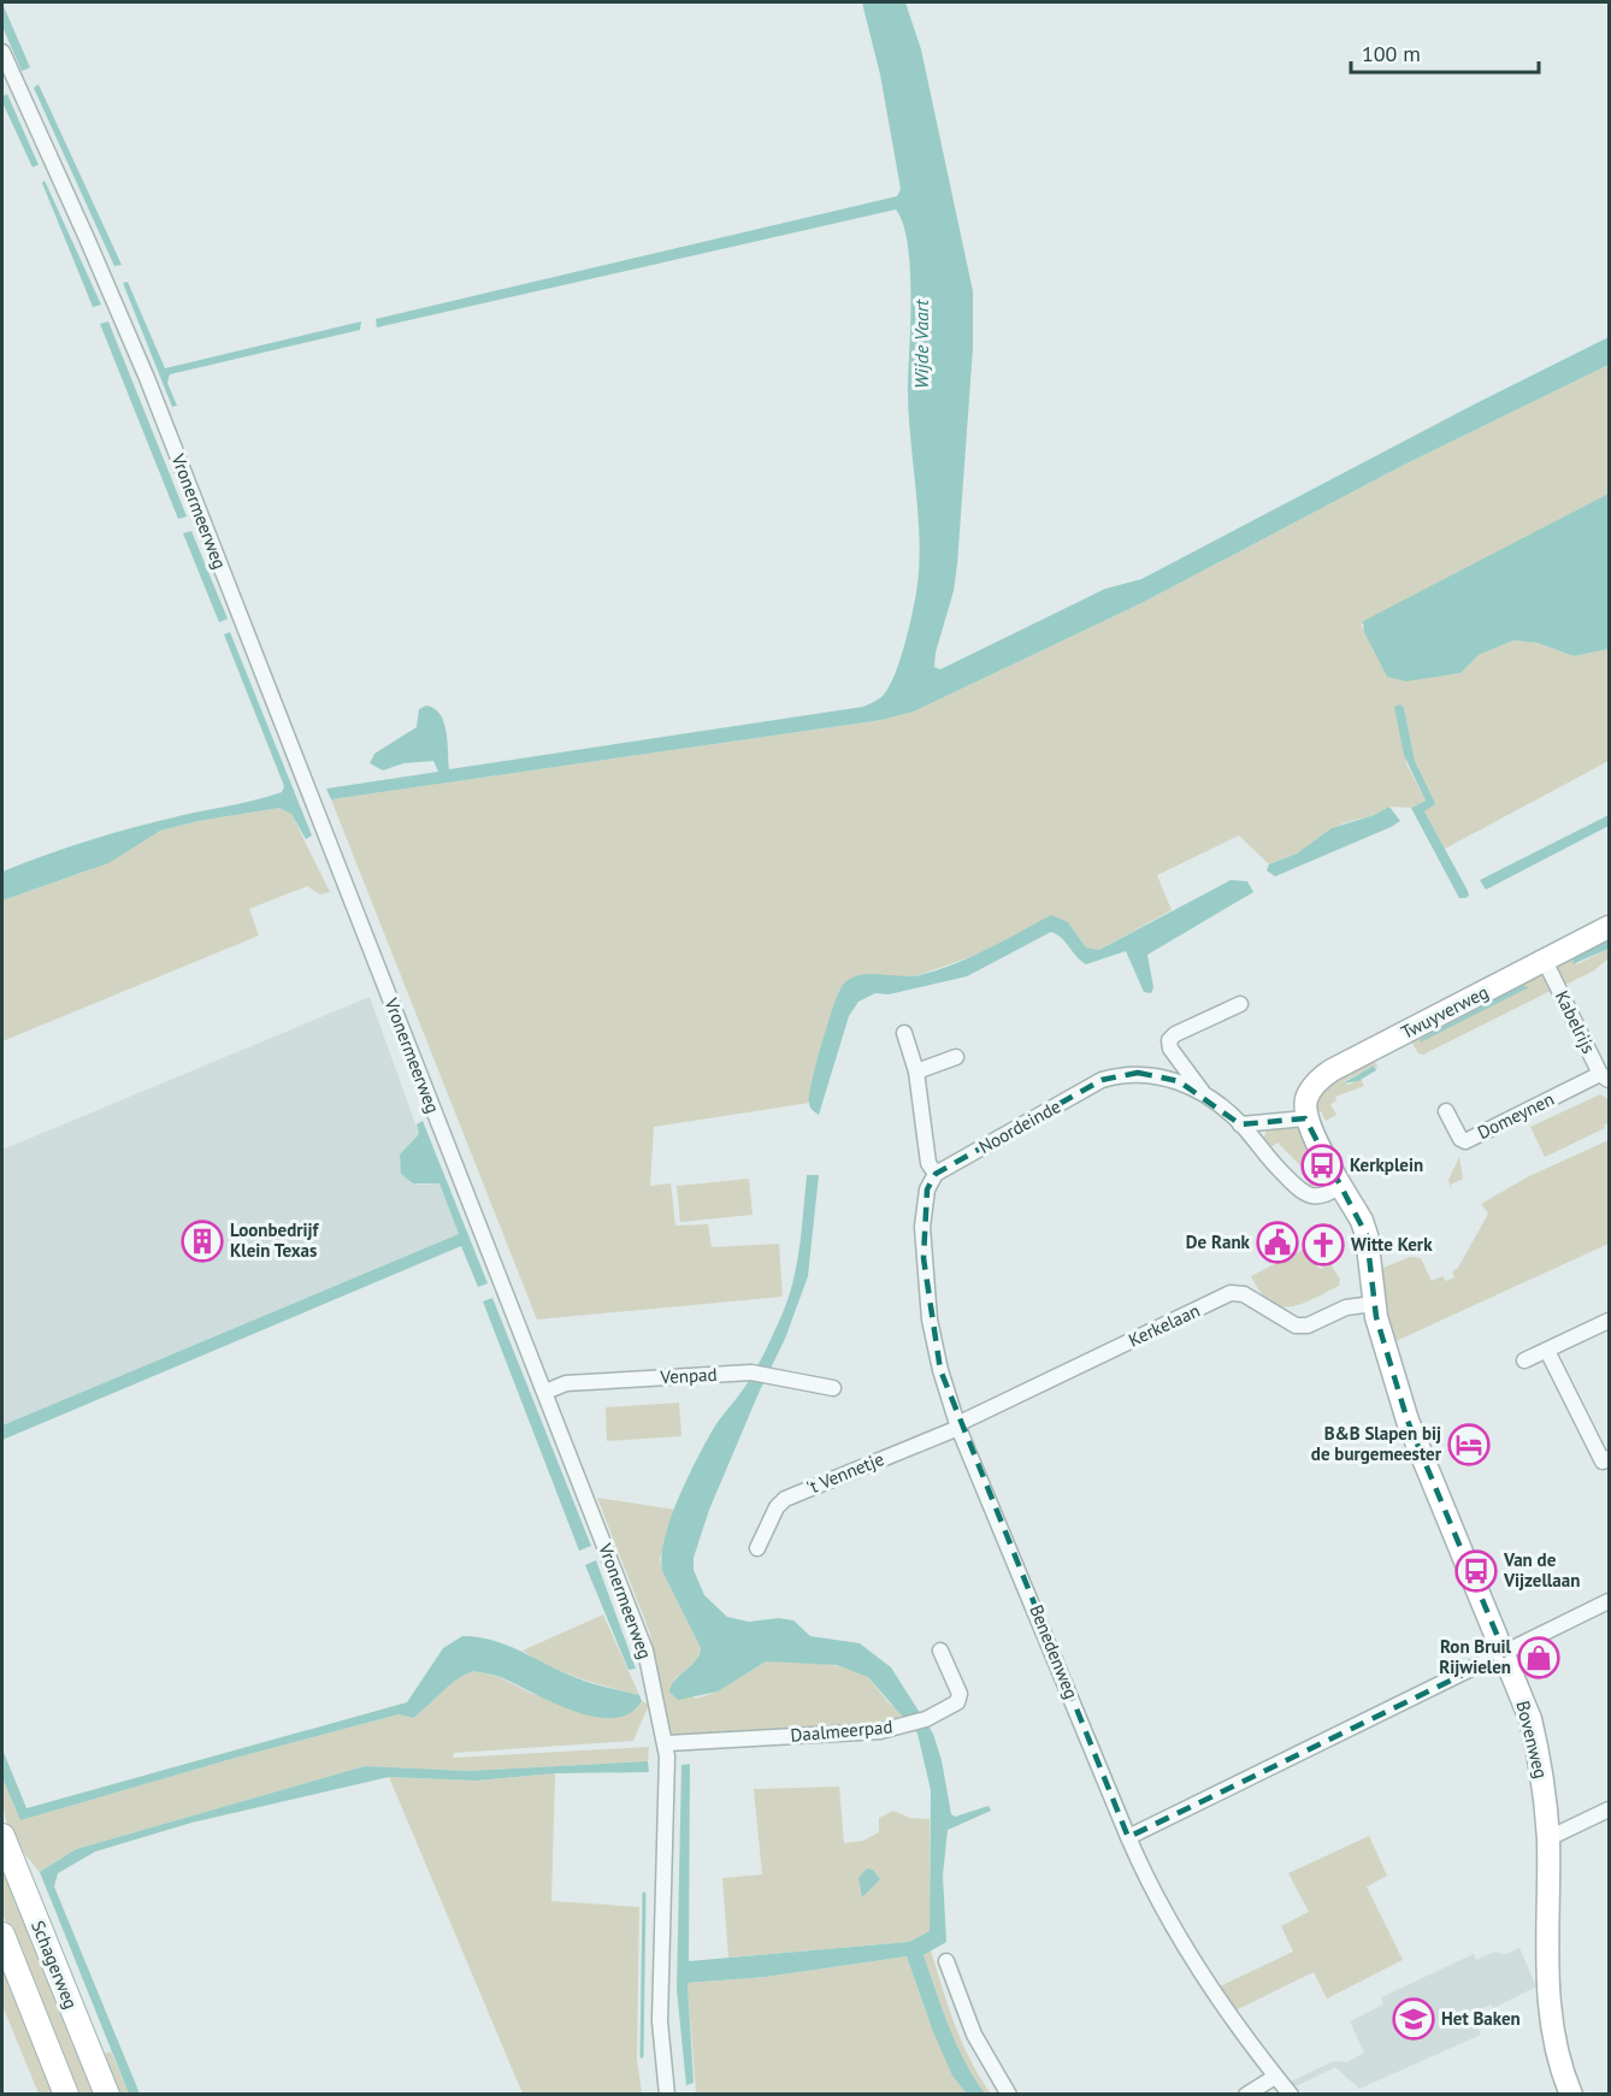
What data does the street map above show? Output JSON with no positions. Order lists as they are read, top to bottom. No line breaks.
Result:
{"streets":{"main road":["Schagerweg"],"street":["Vronermeerweg","Twuyverweg","Kabelrijs","Domeynen","Noordeinde","Kerkelaan","Venpad","'t Vennetje","Benedenweg","Daalmeerpad","Bovenweg"]},"crossings":[["Vronermeerweg","Venpad"],["Vronermeerweg","Daalmeerpad"],["Twuyverweg","Kabelrijs"],["Kabelrijs","Domeynen"],["Noordeinde","Benedenweg"],["Kerkelaan","'t Vennetje"],["Kerkelaan","Benedenweg"],["Kerkelaan","Bovenweg"],["'t Vennetje","Benedenweg"]],"water":["Wijde Vaart"],"places":{"bus stop":["Kerkplein","Van de Vijzellaan"],"building":["Loonbedrijf Klein Texas"],"public building":["De Rank"],"church":["Witte Kerk"],"hotel":["B&B Slapen bij de burgemeester"],"shop":["Ron Bruil Rijwielen"],"school or university":["Het Baken"]},"scale_bar":"100 m"}
